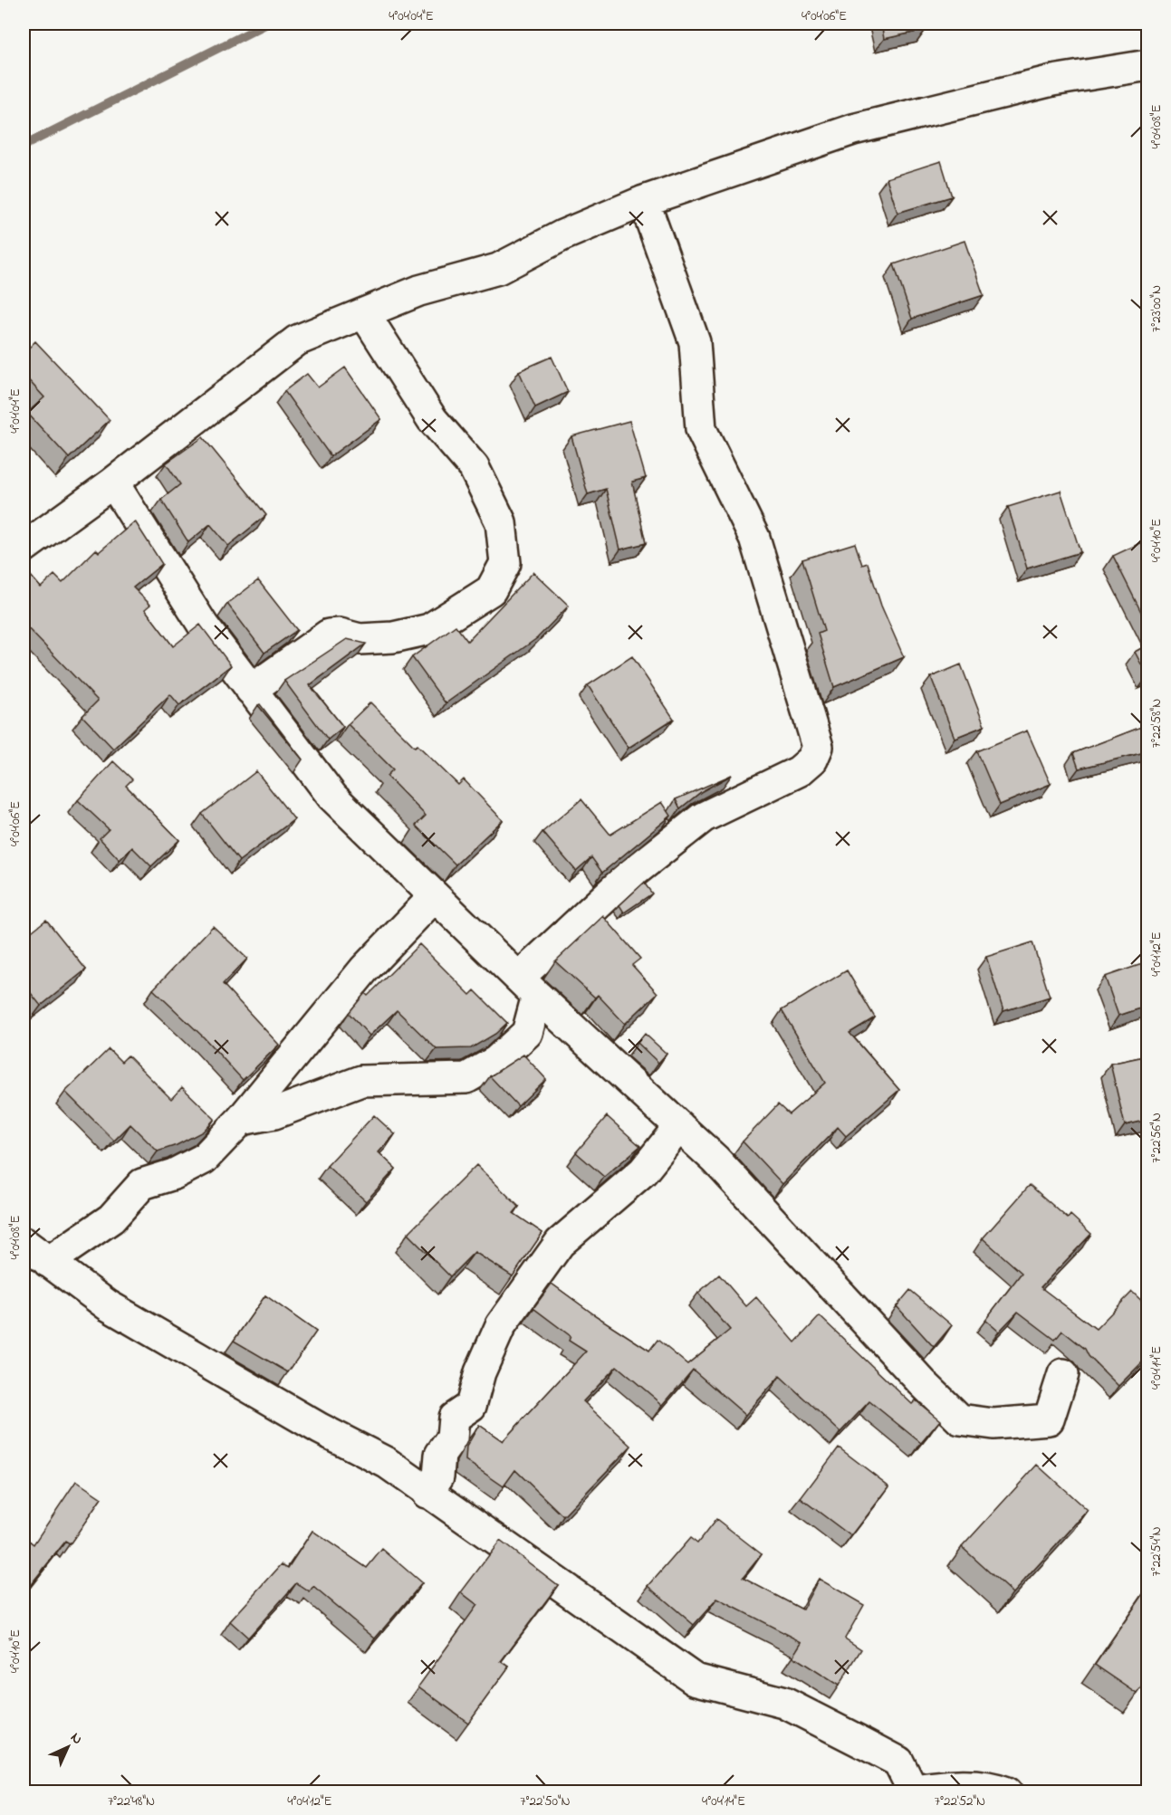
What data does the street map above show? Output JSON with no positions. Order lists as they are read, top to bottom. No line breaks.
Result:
{"north":"top right","coordinates":["4°04'04\"E","4°04'06\"E","4°04'08\"E","7°23'00\"N","4°04'10\"E","7°22'58\"N","4°04'12\"E","7°22'56\"N","4°04'14\"E","7°22'54\"N","7°22'48\"N","7°22'50\"N","7°22'52\"N"]}
